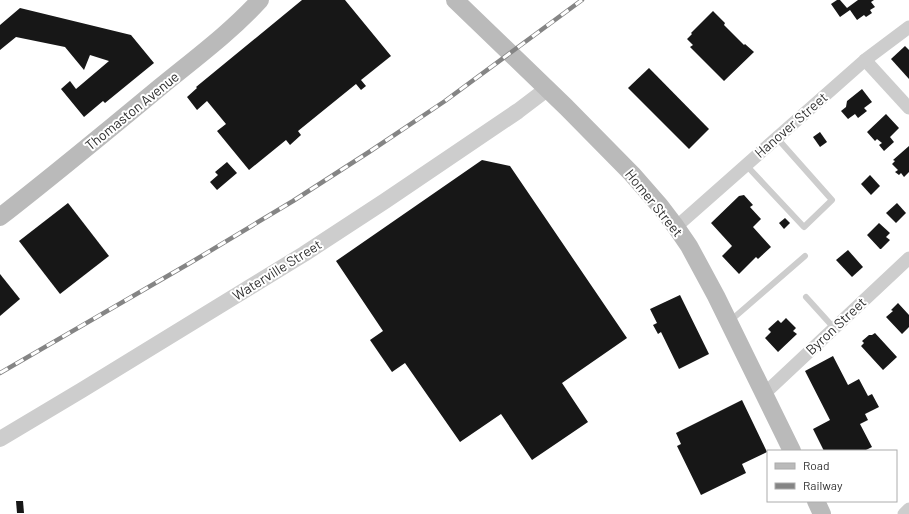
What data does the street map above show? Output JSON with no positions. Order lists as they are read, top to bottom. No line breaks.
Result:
{"streets":{"main road":["Thomaston Avenue","Homer Street"],"street":["Hanover Street","Waterville Street","Byron Street"]},"crossings":[["Hanover Street","Homer Street"],["Homer Street","Waterville Street"],["Homer Street","Byron Street"]],"legend":["Road","Railway"]}
